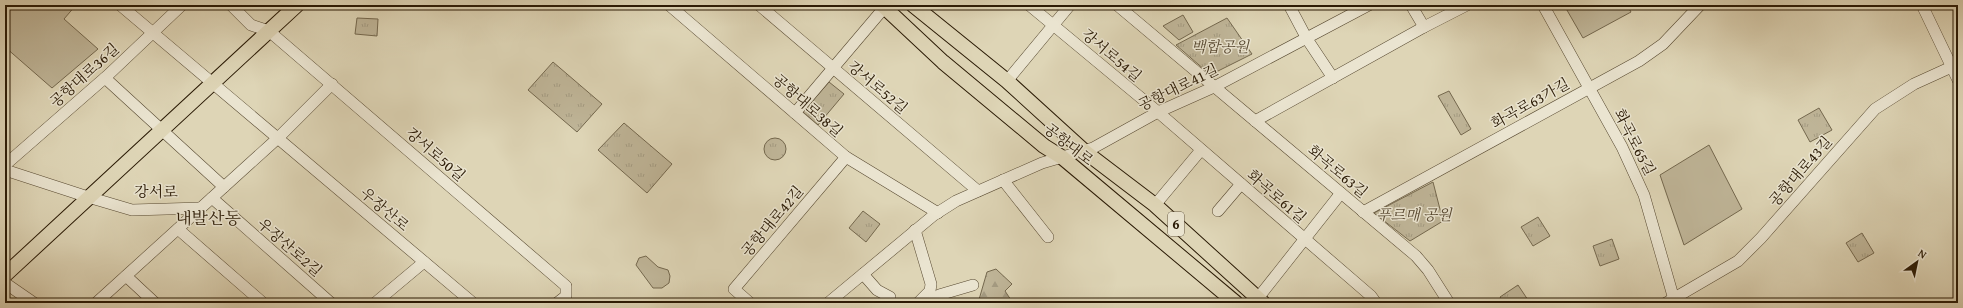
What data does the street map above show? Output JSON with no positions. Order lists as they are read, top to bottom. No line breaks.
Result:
{"streets":{"main road":["공항대로","강서로","6"],"street":["강서로54길","공항대로36길","강서로52길","공항대로41길","화곡로63가길","공항대로38길","화곡로65길","강서로50길","화곡로63길","공항대로43길","화곡로61길","우장산로","공항대로42길","우장산로2길"]},"crossings":[["강서로54길","공항대로41길"],["강서로54길","화곡로61길"],["강서로52길","공항대로"],["공항대로41길","공항대로"],["공항대로41길","화곡로63길"],["공항대로41길","화곡로61길"],["화곡로63가길","화곡로65길"],["화곡로63가길","화곡로63길"],["공항대로38길","공항대로"],["공항대로38길","공항대로42길"],["화곡로65길","공항대로43길"],["공항대로","화곡로63길"],["공항대로","화곡로61길"],["강서로50길","강서로"],["강서로","우장산로"]],"districts":["내발산동"],"parks":["백합공원","푸르매 공원"],"north":"top right"}
